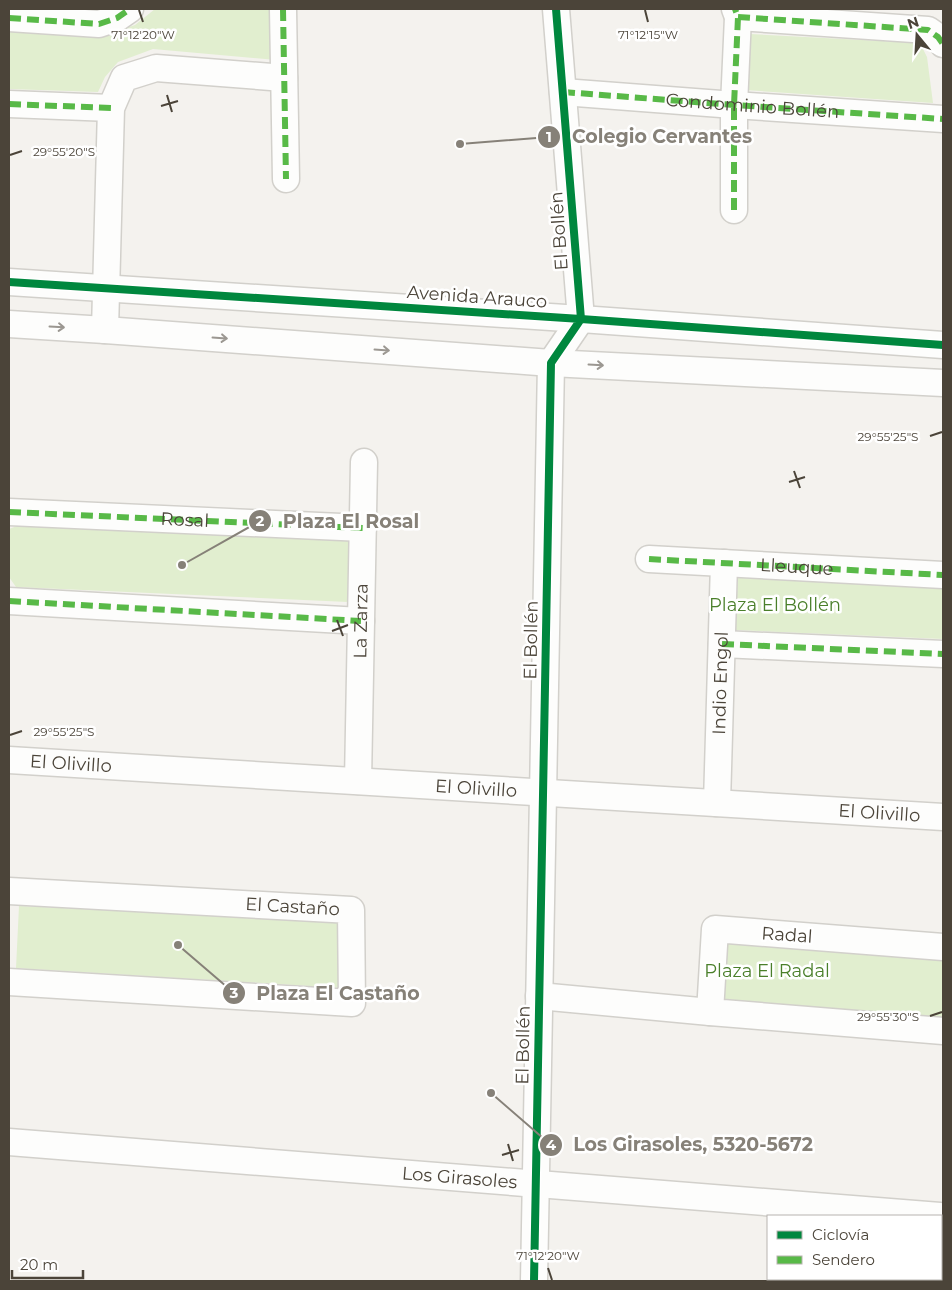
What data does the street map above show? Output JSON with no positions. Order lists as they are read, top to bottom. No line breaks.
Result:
{"streets":{"street":["Condominio Bollén","El Bollén","Avenida Arauco","Rosal","Lleuque","La Zarza","Indio Engol","El Olivillo","El Castaño","Radal","Los Girasoles"]},"crossings":[["Condominio Bollén","El Bollén"],["El Bollén","Avenida Arauco"],["El Bollén","El Olivillo"],["El Bollén","Los Girasoles"],["Rosal","La Zarza"],["Lleuque","Indio Engol"],["La Zarza","El Olivillo"],["Indio Engol","El Olivillo"]],"parks":["Plaza El Bollén","Plaza El Radal"],"places":["Colegio Cervantes","Plaza El Rosal","Plaza El Castaño","Los Girasoles, 5320-5672"],"legend":["Ciclovía","Sendero"],"scale_bar":"20 m","north":"top","coordinates":["71°12'20\"W","71°12'15\"W","29°55'20\"S","29°55'25\"S","29°55'30\"S"]}
